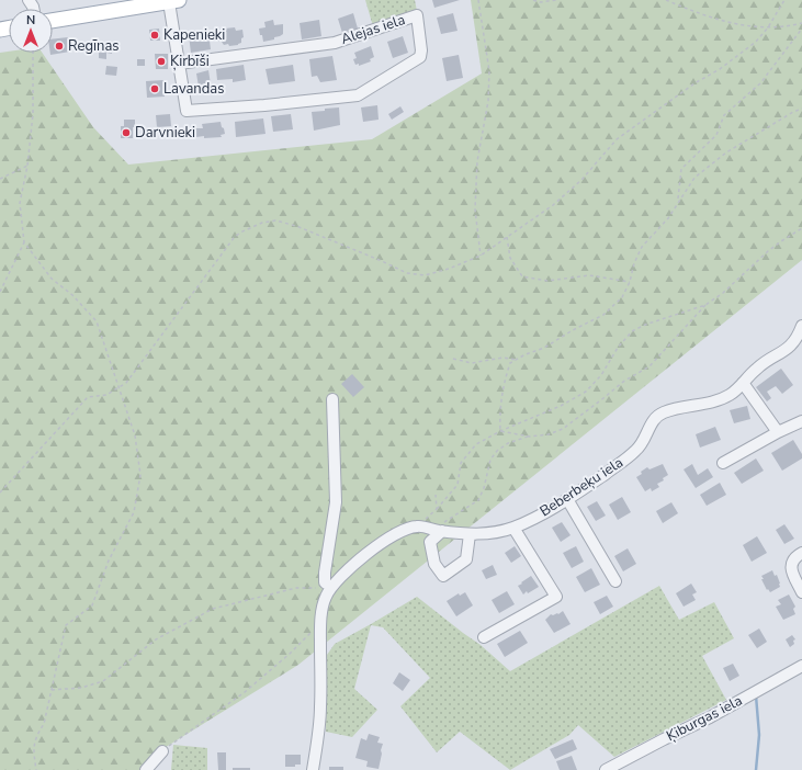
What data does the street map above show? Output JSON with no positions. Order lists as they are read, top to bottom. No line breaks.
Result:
{"streets":{"street":["Alejas iela","Beberbeķu iela","Ķiburgas iela"]},"places":["Kapenieki","Regīnas","Ķirbīši","Lavandas","Darvnieki"],"north":"top"}
